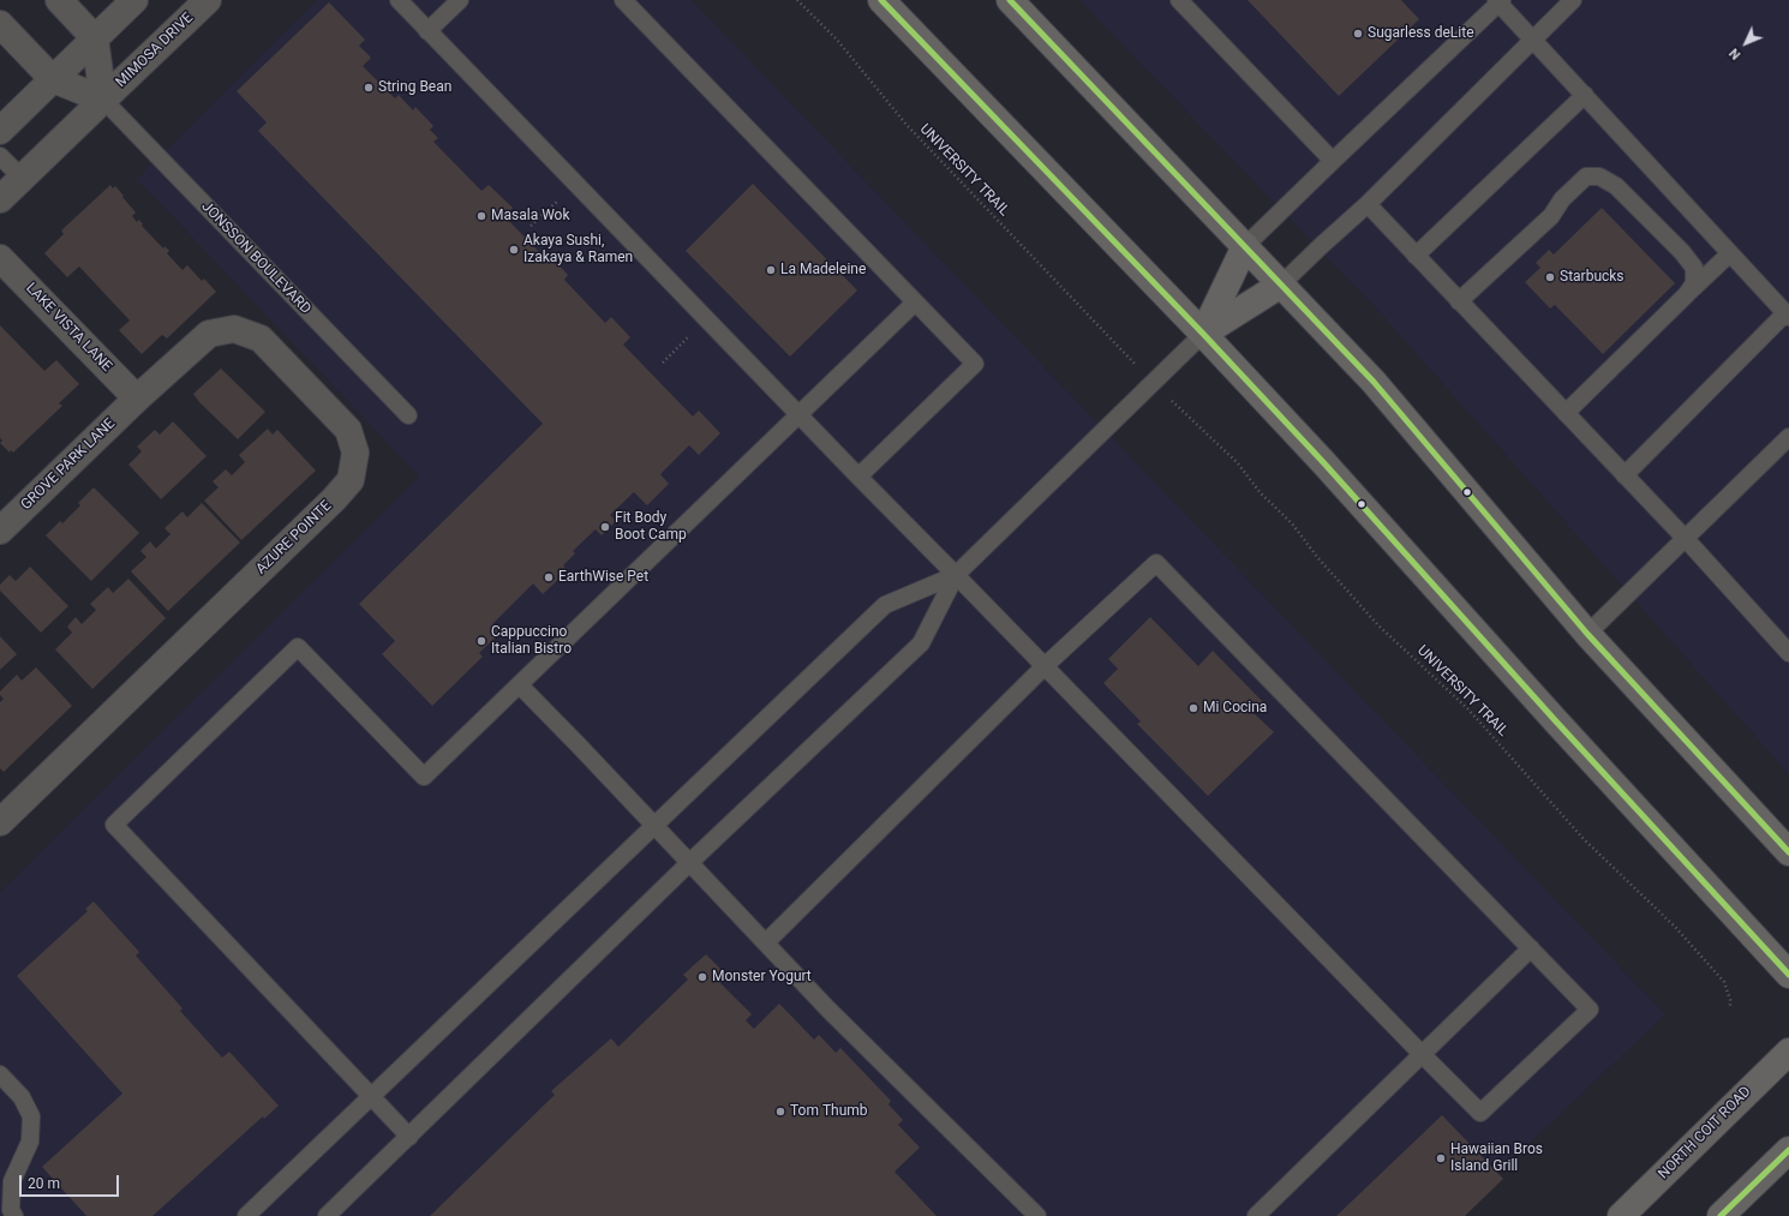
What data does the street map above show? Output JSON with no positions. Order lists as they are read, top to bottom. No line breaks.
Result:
{"streets":{"main road":["NORTH COIT ROAD"],"street":["MIMOSA DRIVE","JONSSON BOULEVARD","LAKE VISTA LANE","GROVE PARK LANE","AZURE POINTE"],"path":["UNIVERSITY TRAIL"]},"crossings":[["MIMOSA DRIVE","JONSSON BOULEVARD"],["LAKE VISTA LANE","GROVE PARK LANE"],["LAKE VISTA LANE","AZURE POINTE"],["GROVE PARK LANE","AZURE POINTE"]],"places":["Sugarless deLite","String Bean","Masala Wok","Akaya Sushi, Izakaya & Ramen","La Madeleine","Starbucks","Fit Body Boot Camp","EarthWise Pet","Cappuccino Italian Bistro","Mi Cocina","Monster Yogurt","Tom Thumb","Hawaiian Bros Island Grill"],"scale_bar":"20 m","north":"bottom left"}
